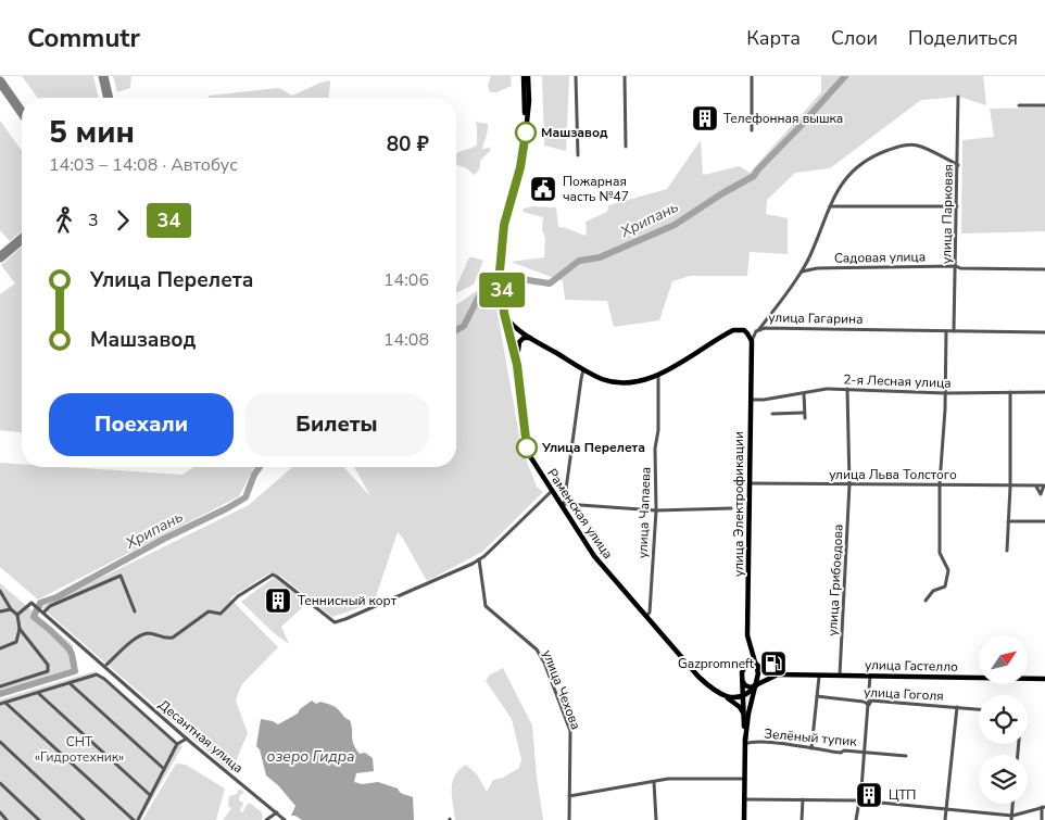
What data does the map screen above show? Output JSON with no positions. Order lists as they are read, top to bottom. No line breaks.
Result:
{"streets":{"main road":["улица Электрофикации","Раменская улица","улица Гастелло"],"street":["улица Парковая","Садовая улица","улица Гагарина","2-я Лесная улица","улица Льва Толстого","улица Чапаева","улица Грибоедова","улица Чехова","улица Гоголя","Десантная улица","Зелёный тупик"]},"crossings":[["улица Парковая","Садовая улица"],["улица Парковая","улица Гагарина"],["улица Гагарина","улица Электрофикации"],["2-я Лесная улица","улица Электрофикации"],["2-я Лесная улица","улица Грибоедова"],["улица Льва Толстого","улица Электрофикации"],["улица Льва Толстого","улица Грибоедова"],["улица Электрофикации","улица Гастелло"],["улица Чапаева","Раменская улица"],["улица Грибоедова","улица Гастелло"]],"water":["Хрипань","озеро Гидра"],"parks":["СНТ «Гидротехник»"],"places":{"building":["Телефонная вышка","Теннисный корт","ЦТП"],"other":["Машзавод","Улица Перелета"],"public building":["Пожарная часть №47"],"fuel station":["Gazpromneft"]},"lines":["bus line 34"],"north":"top right","page":{"header":"Commutr","nav":["Карта","Слои","Поделиться"],"on_map":"34","heading":["5 мин","14:03 – 14:08 · Автобус","80 ₽"],"legs":["3","34"],"list":[{"name":"Улица Перелета","value":"14:06"},{"name":"Машзавод","value":"14:08"}],"buttons":["Поехали","Билеты"]}}
